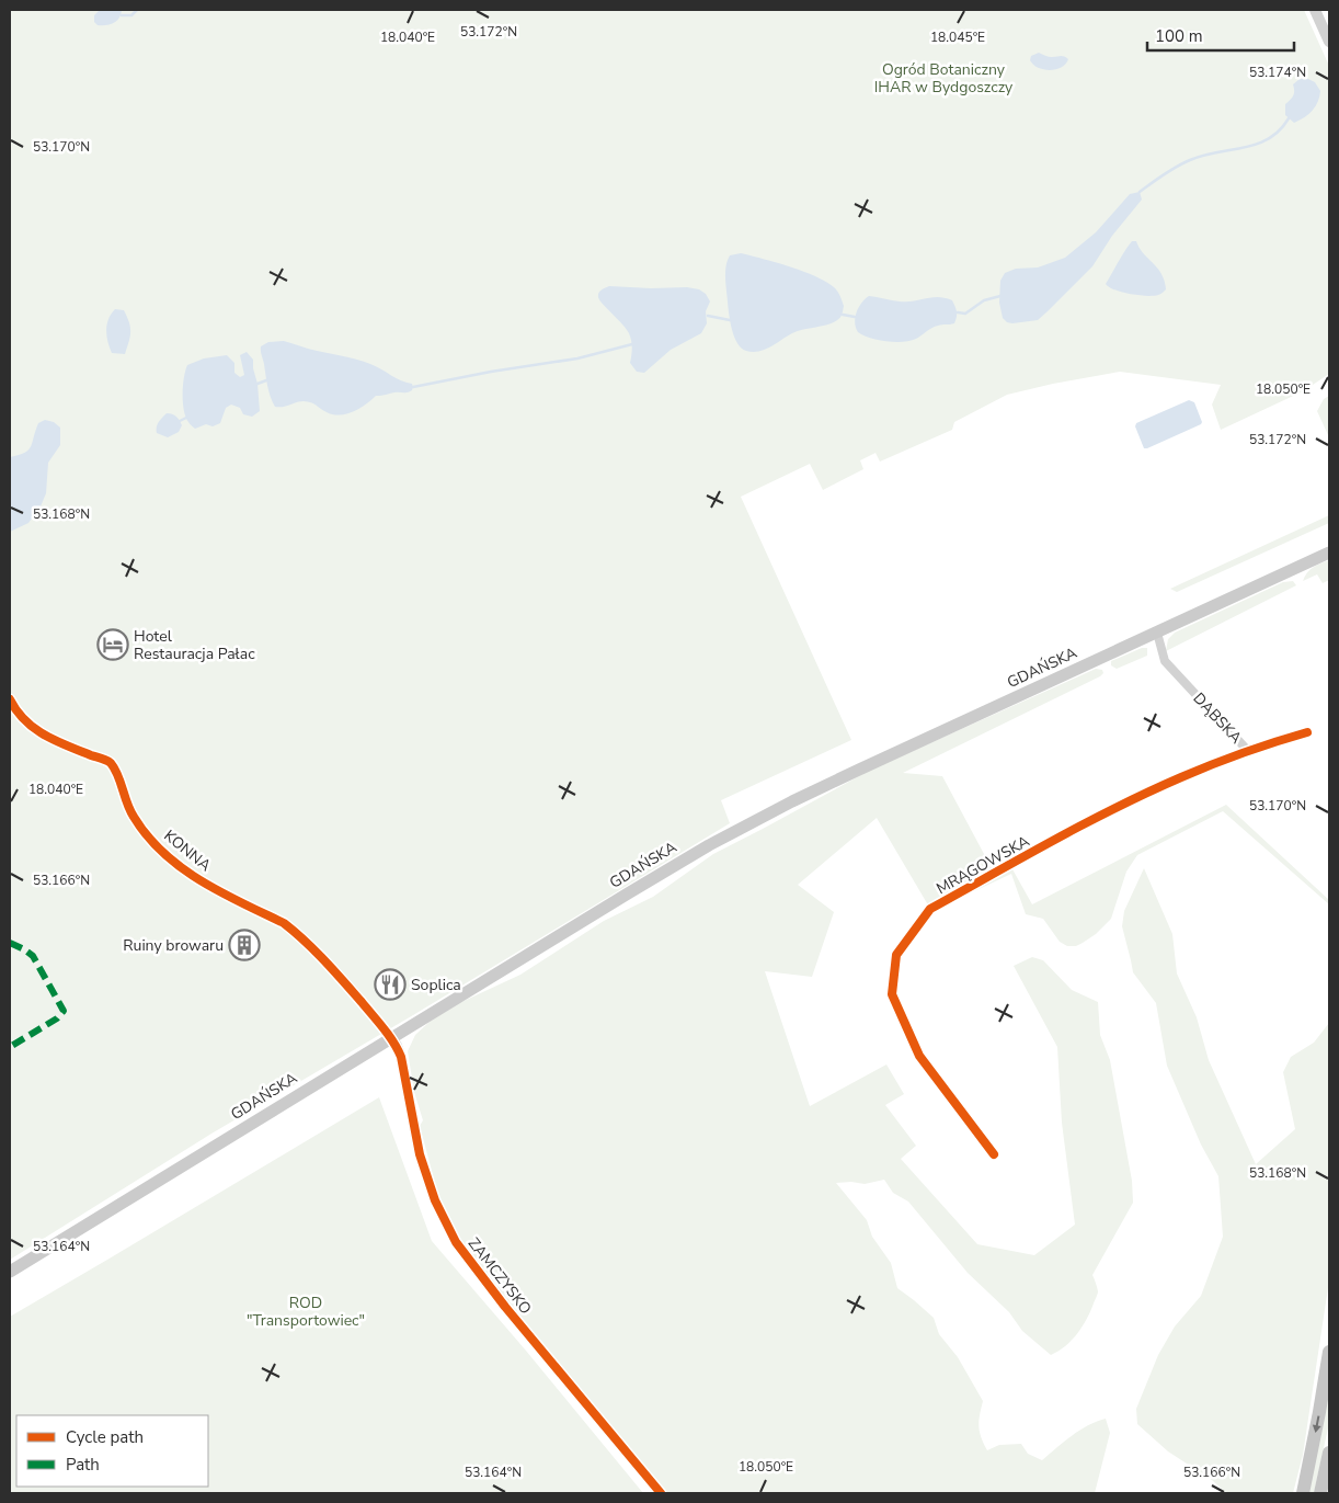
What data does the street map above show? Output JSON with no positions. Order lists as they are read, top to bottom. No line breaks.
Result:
{"streets":{"main road":["GDAŃSKA"],"street":["DĄBSKA","KONNA","MRĄGOWSKA","ZAMCZYSKO"]},"crossings":[["GDAŃSKA","DĄBSKA"],["GDAŃSKA","KONNA"],["GDAŃSKA","ZAMCZYSKO"],["DĄBSKA","MRĄGOWSKA"],["KONNA","ZAMCZYSKO"]],"parks":["Ogród Botaniczny IHAR w Bydgoszczy","ROD \"Transportowiec\""],"places":{"hotel":["Hotel Restauracja Pałac"],"building":["Ruiny browaru"],"restaurant":["Soplica"]},"legend":["Cycle path","Path"],"scale_bar":"100 m","coordinates":["53.172°N","18.040°E","18.045°E","53.174°N","53.170°N","18.050°E","53.168°N","53.166°N","53.164°N"]}
